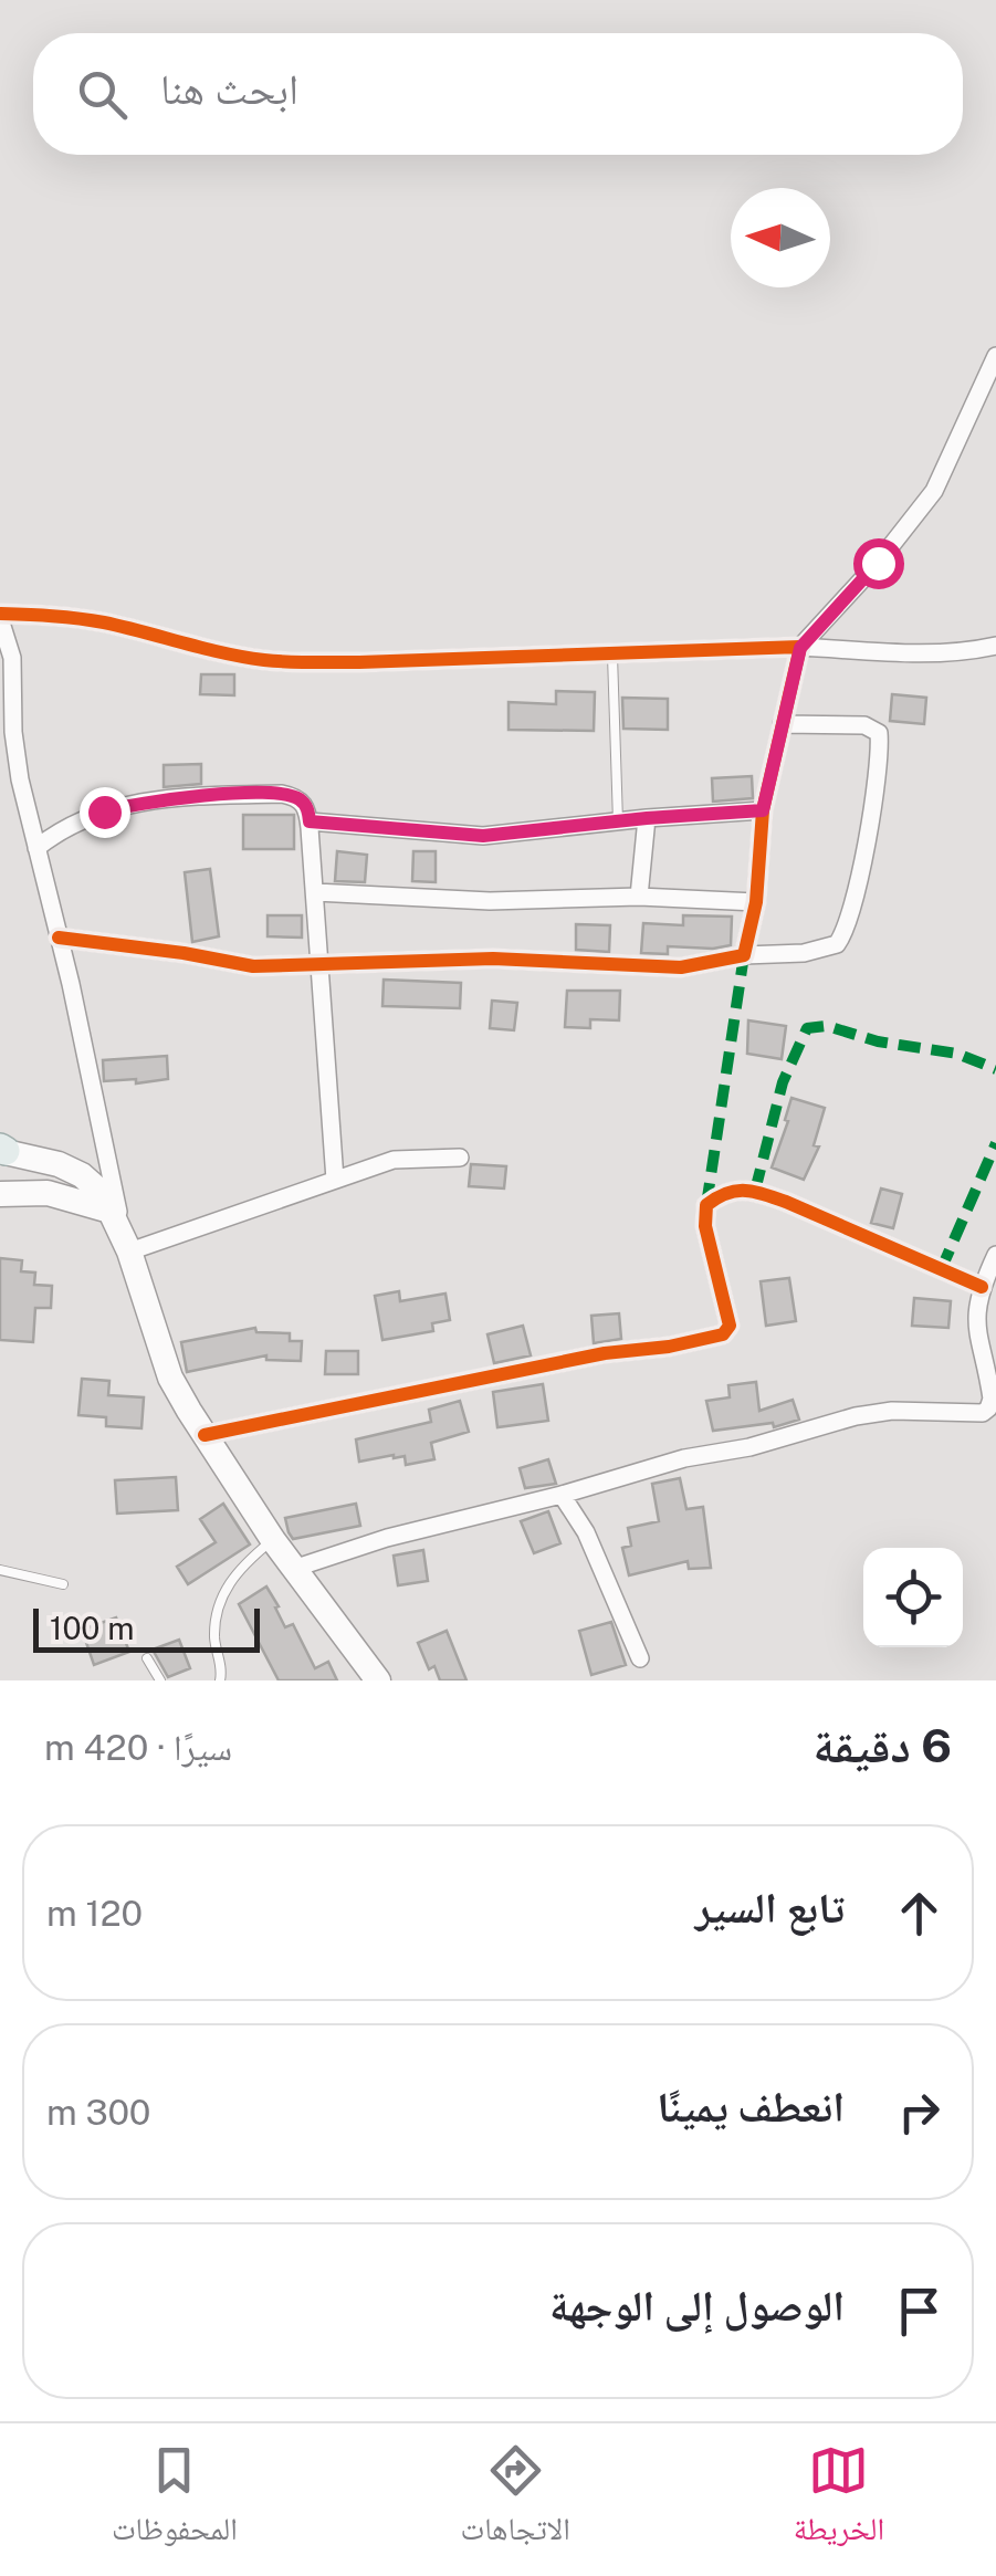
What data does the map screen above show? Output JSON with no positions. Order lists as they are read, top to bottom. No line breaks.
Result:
{"scale_bar":"100 m","north":"left","page":{"search":"ابحث هنا","scale":"100 m","heading":["6 دقيقة","سيرًا · 420 m"],"list":[["تابع السير","120 m"],["انعطف يمينًا","300 m"],"الوصول إلى الوجهة"],"nav":["الخريطة","الاتجاهات","المحفوظات"]}}
